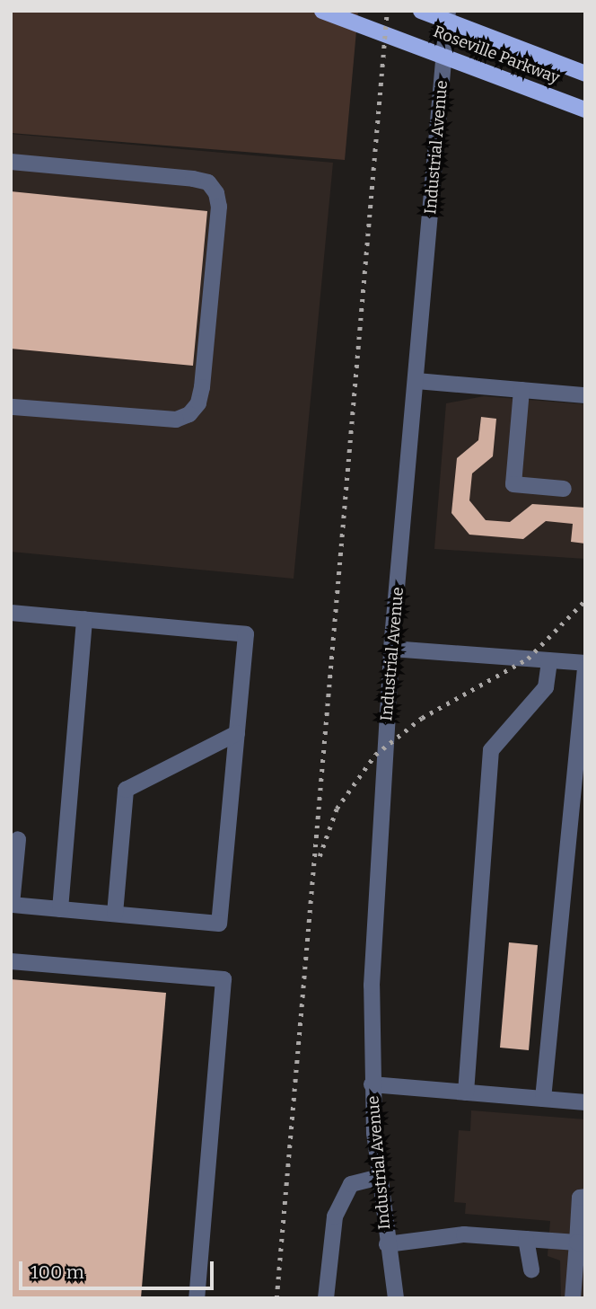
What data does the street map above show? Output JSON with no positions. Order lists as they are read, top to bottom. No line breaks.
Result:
{"streets":{"main road":["Roseville Parkway"],"street":["Industrial Avenue"]},"scale_bar":"100 m"}
